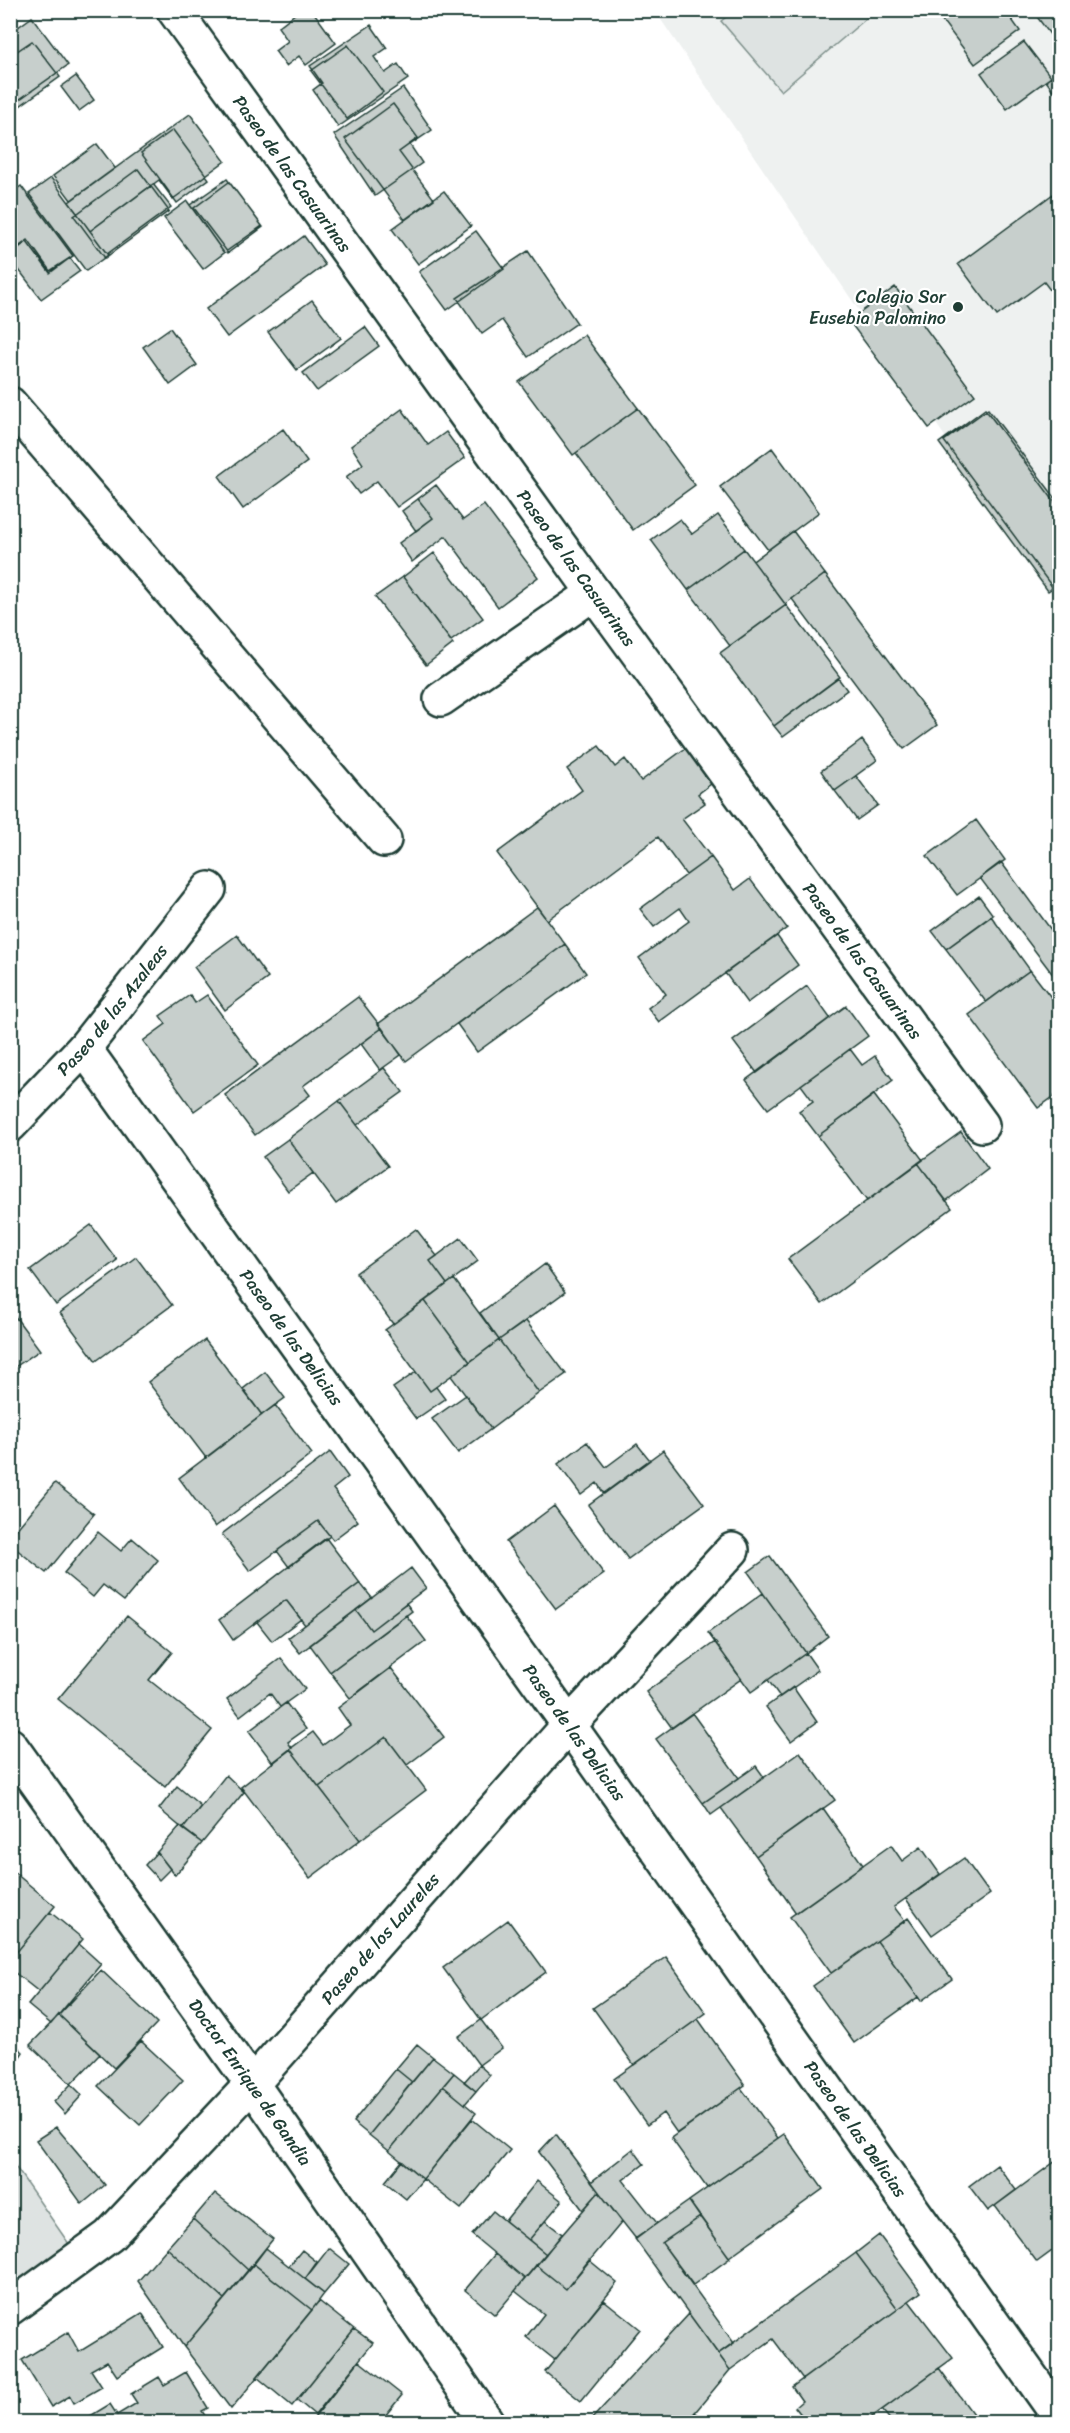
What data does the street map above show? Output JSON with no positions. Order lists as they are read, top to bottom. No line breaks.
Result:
{"streets":{"street":["Paseo de las Casuarinas","Paseo de las Azaleas","Paseo de las Delicias","Paseo de los Laureles","Doctor Enrique de Gandia"]},"crossings":[["Paseo de las Azaleas","Paseo de las Delicias"],["Paseo de las Delicias","Paseo de los Laureles"],["Paseo de los Laureles","Doctor Enrique de Gandia"]],"places":["Colegio Sor Eusebia Palomino"]}
